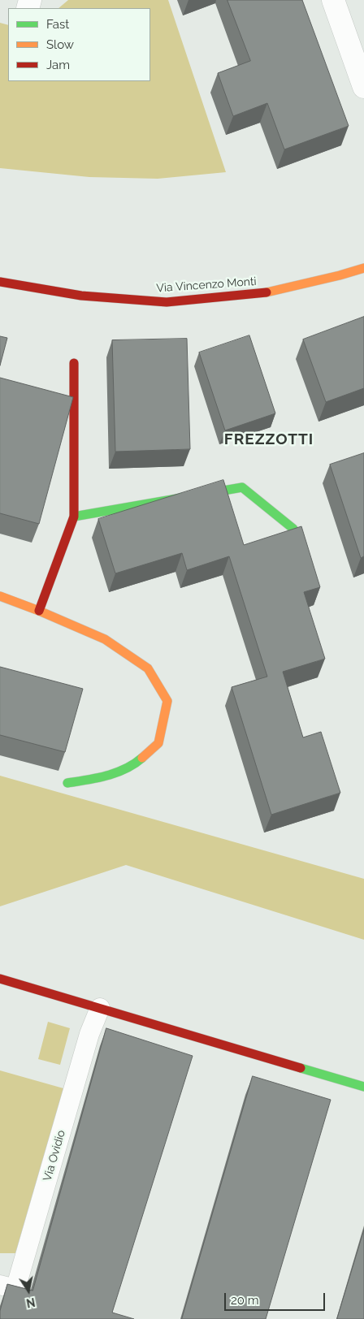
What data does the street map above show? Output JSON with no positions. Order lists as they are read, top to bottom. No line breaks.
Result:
{"streets":{"street":["Via Vincenzo Monti"],"lane":["Via Ovidio"]},"districts":["FREZZOTTI"],"legend":["Fast","Slow","Jam"],"scale_bar":"20 m","north":"bottom"}
